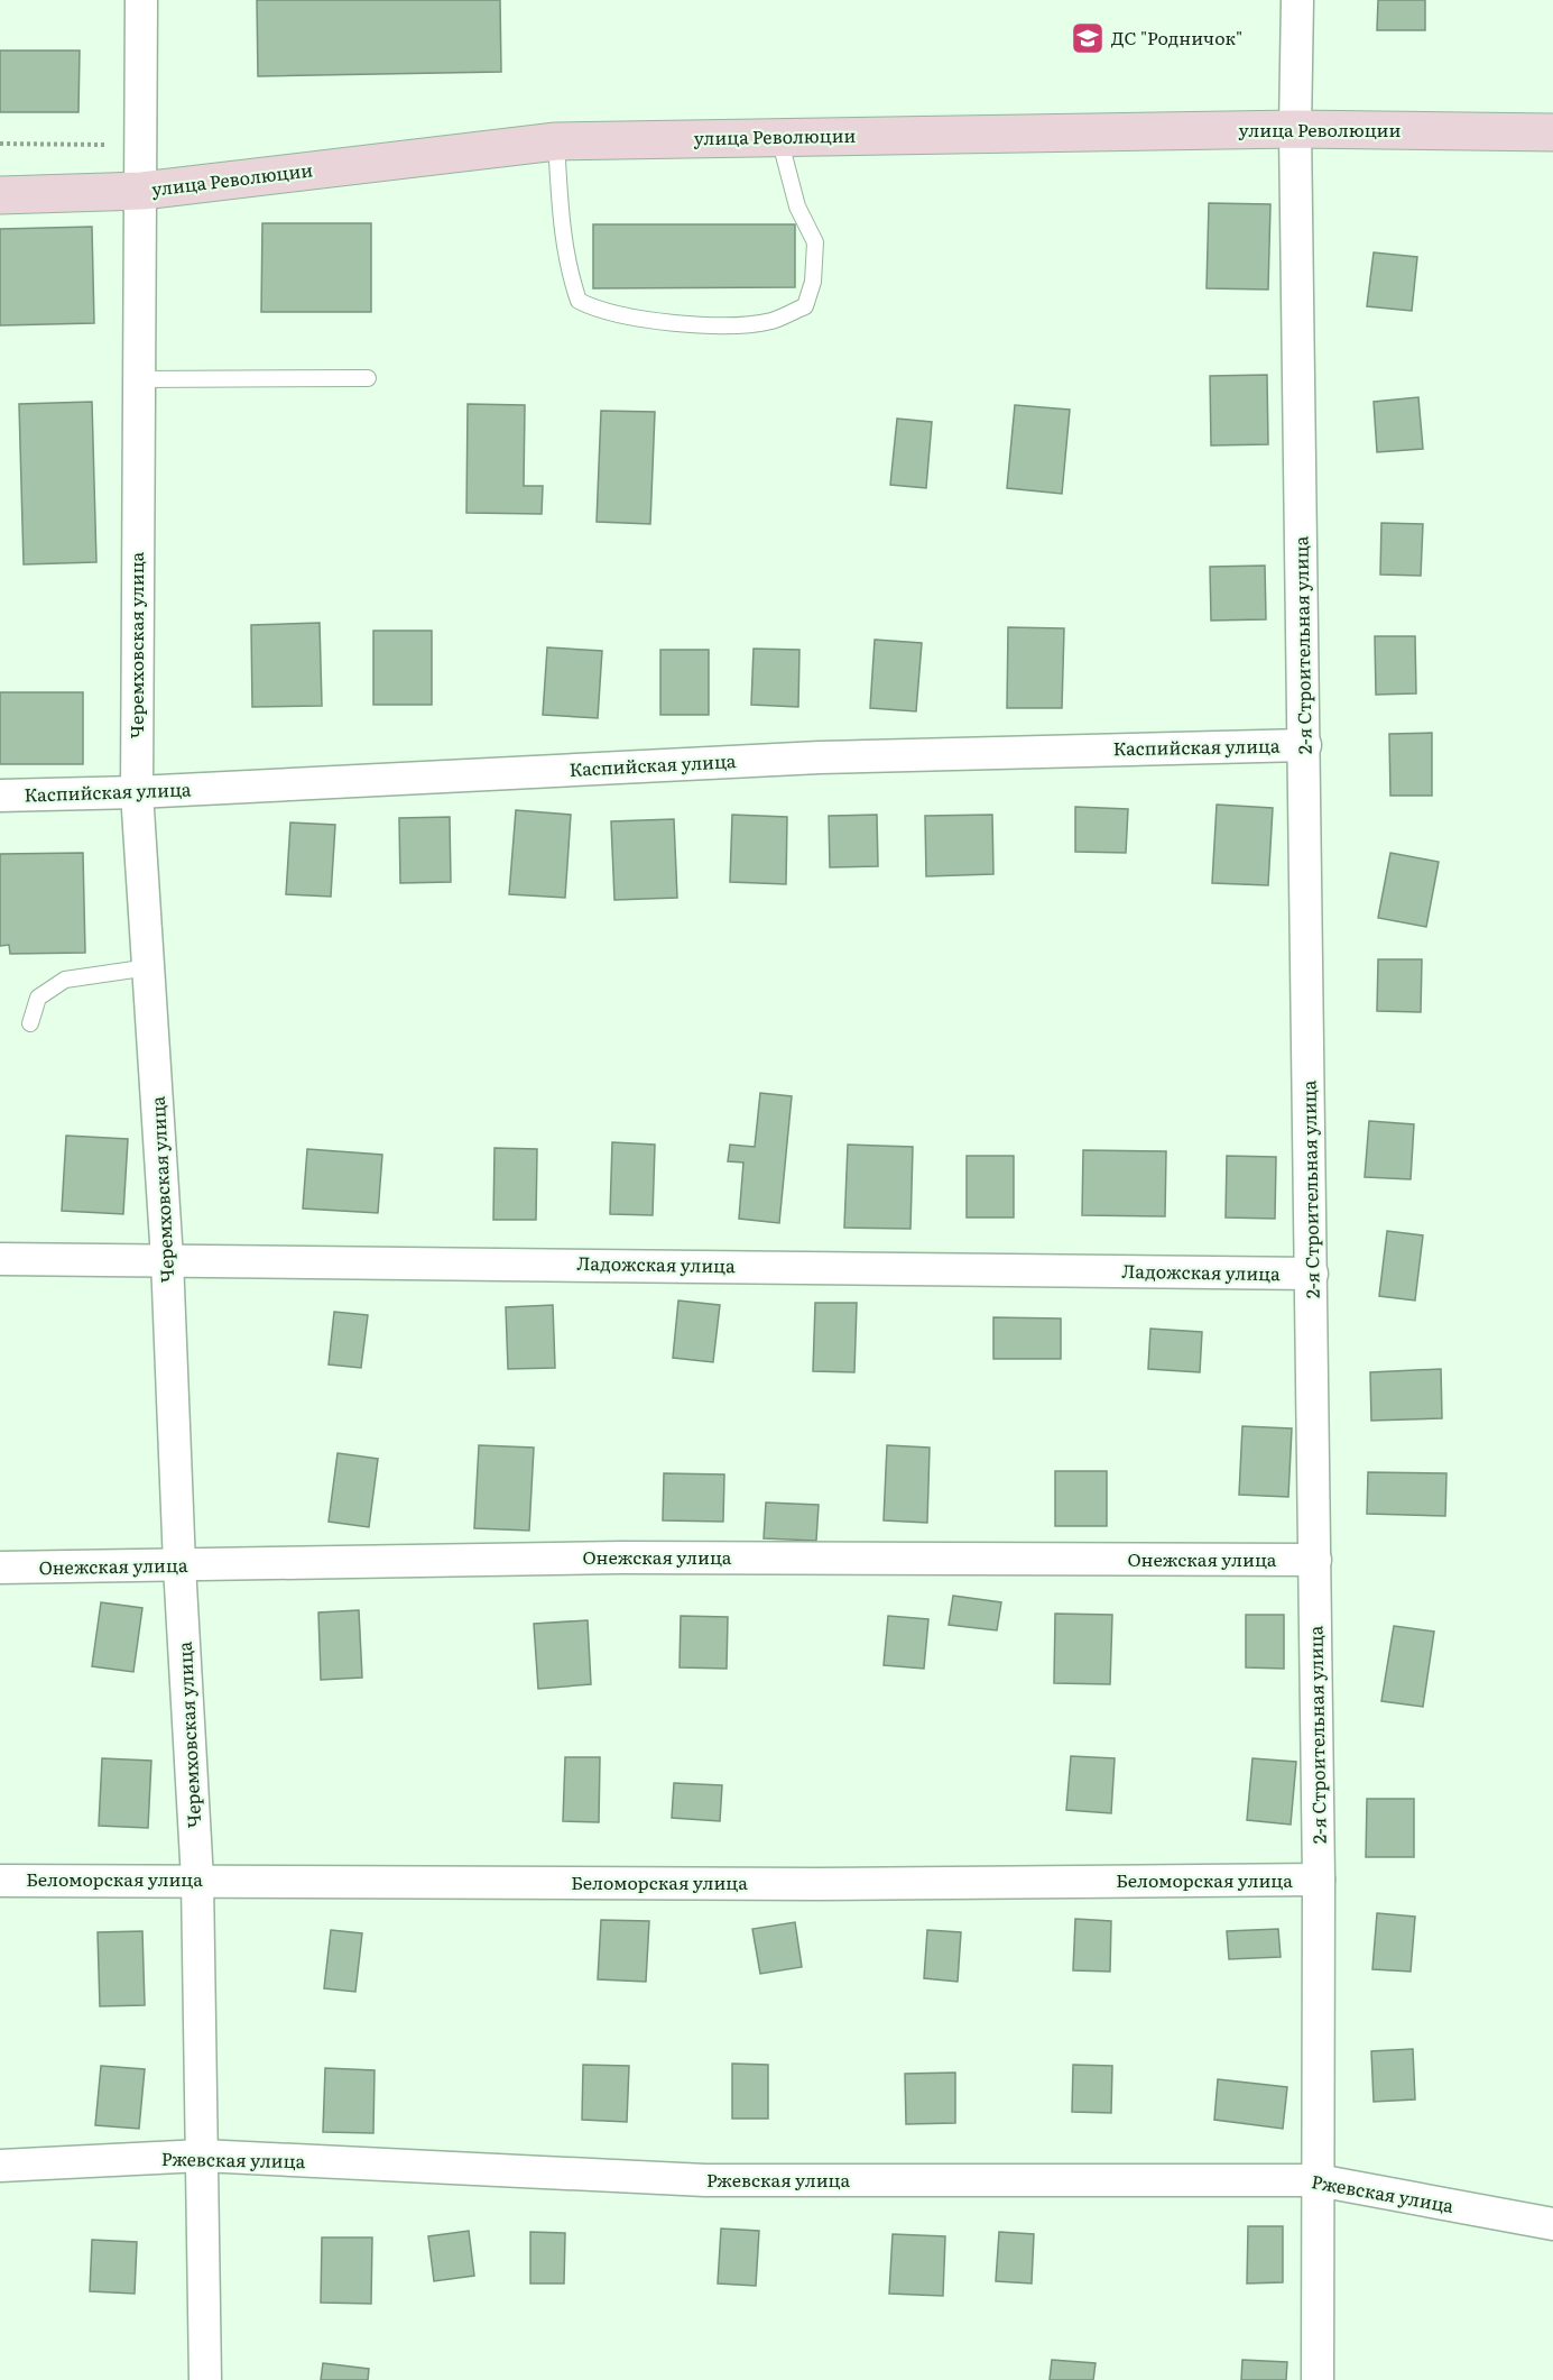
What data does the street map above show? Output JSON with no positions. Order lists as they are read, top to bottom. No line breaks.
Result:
{"streets":{"street":["улица Революции","Черемховская улица","2-я Строительная улица","Каспийская улица","Ладожская улица","Онежская улица","Беломорская улица","Ржевская улица"]},"crossings":[["улица Революции","Черемховская улица"],["улица Революции","2-я Строительная улица"],["Черемховская улица","Каспийская улица"],["Черемховская улица","Ладожская улица"],["Черемховская улица","Онежская улица"],["Черемховская улица","Беломорская улица"],["Черемховская улица","Ржевская улица"],["2-я Строительная улица","Каспийская улица"],["2-я Строительная улица","Ладожская улица"],["2-я Строительная улица","Онежская улица"],["2-я Строительная улица","Беломорская улица"],["2-я Строительная улица","Ржевская улица"]],"places":{"school or university":["ДС \"Родничок\""]}}
